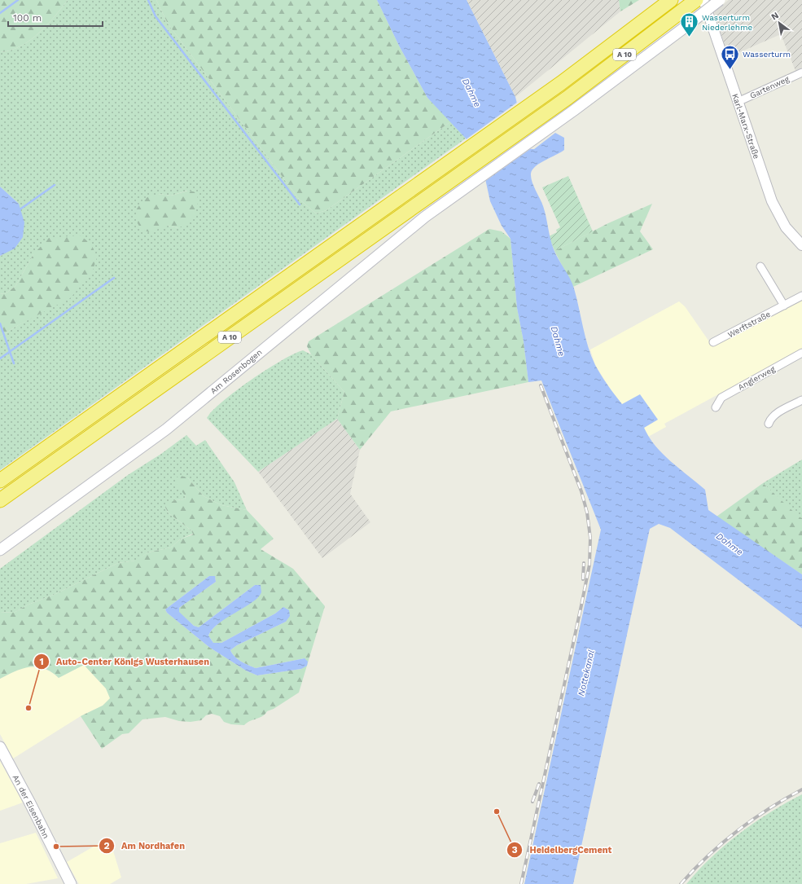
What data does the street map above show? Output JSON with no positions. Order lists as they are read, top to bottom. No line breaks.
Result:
{"streets":{"highway":["A 10"],"main road":["Am Rosenbogen","An der Eisenbahn"],"street":["Gartenweg","Karl-Marx-Straße","Werftstraße","Anglerweg"]},"crossings":[["Gartenweg","Karl-Marx-Straße"]],"water":["Dahme","Nottekanal"],"places":{"building":["Wasserturm Niederlehme"],"bus stop":["Wasserturm"],"other":["Auto-Center Königs Wusterhausen","HeidelbergCement","Am Nordhafen"]},"scale_bar":"100 m","north":"top left"}
